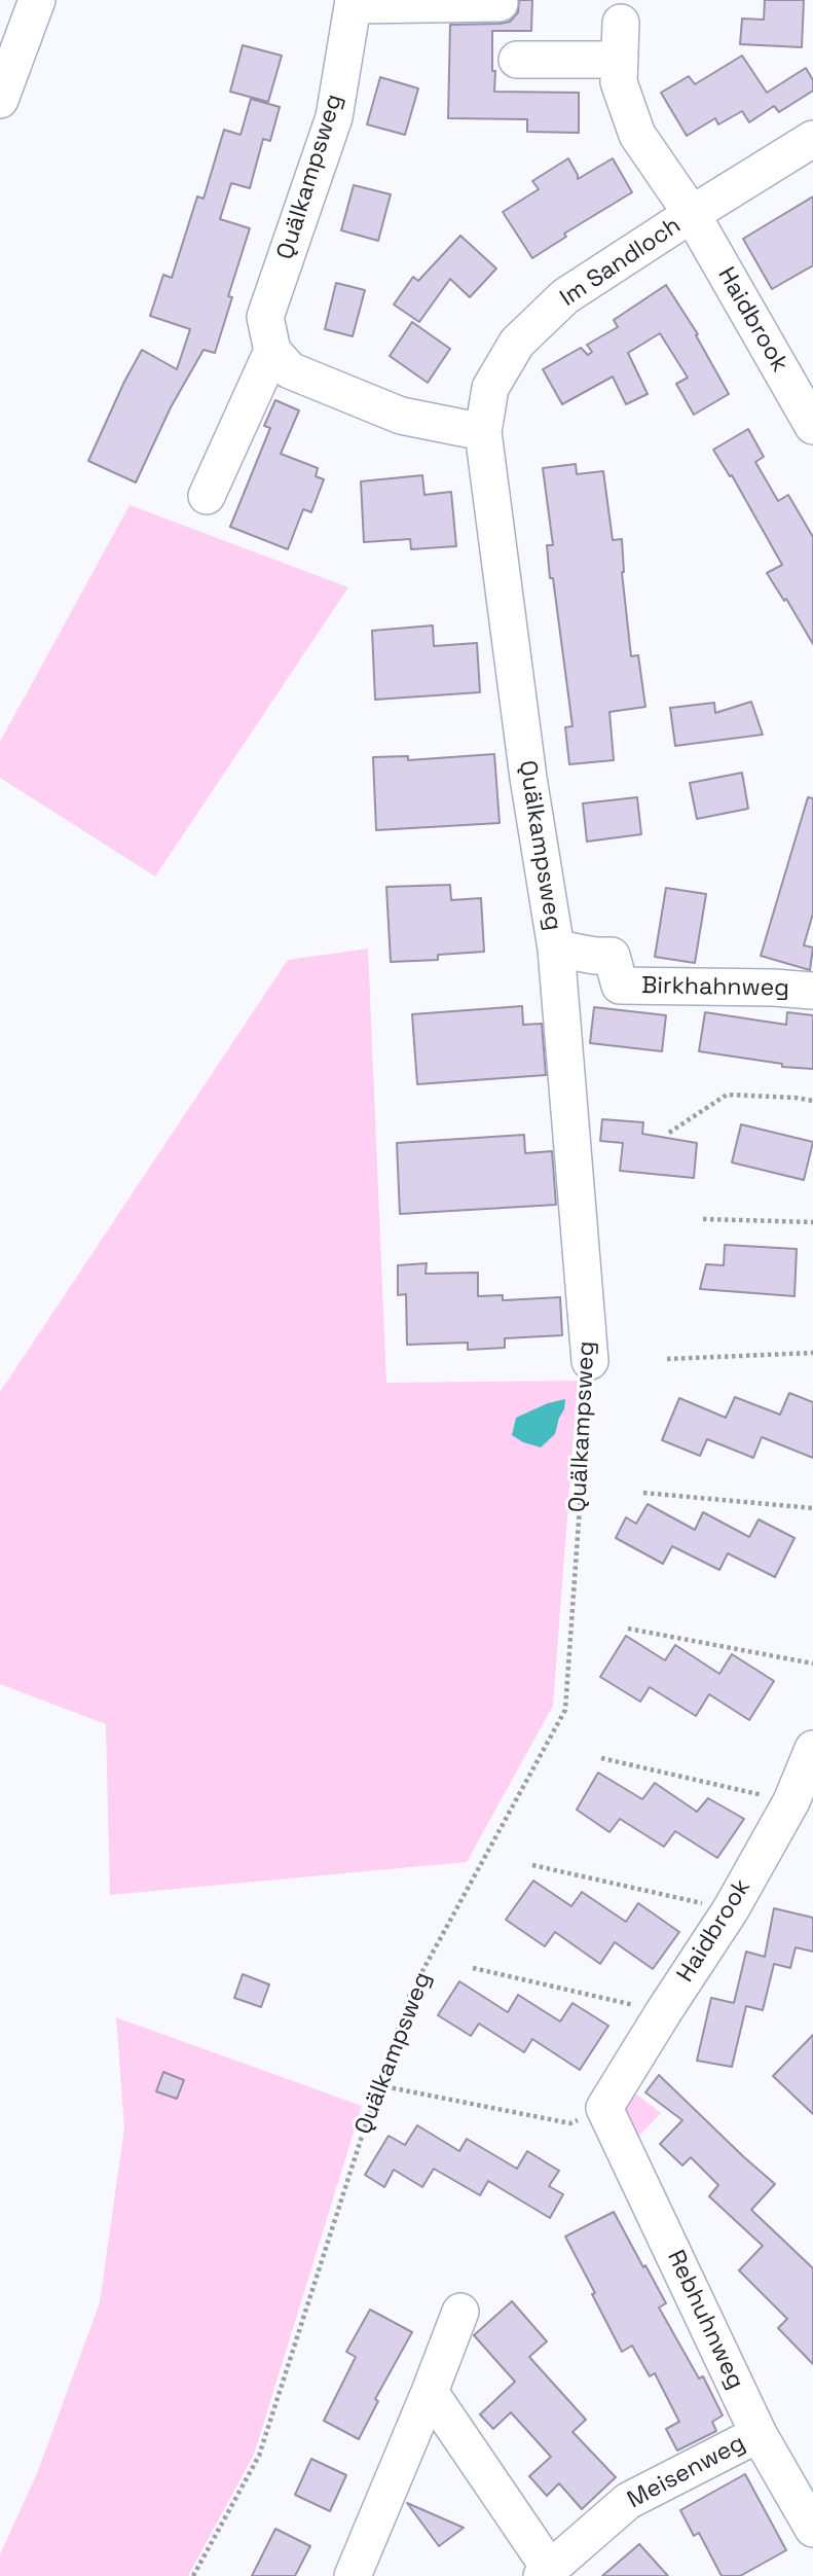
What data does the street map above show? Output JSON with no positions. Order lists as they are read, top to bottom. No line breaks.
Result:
{"streets":{"street":["Quälkampsweg","Im Sandloch","Haidbrook","Birkhahnweg","Rebhuhnweg","Meisenweg"]},"crossings":[["Quälkampsweg","Im Sandloch"],["Quälkampsweg","Birkhahnweg"],["Im Sandloch","Haidbrook"],["Haidbrook","Rebhuhnweg"],["Rebhuhnweg","Meisenweg"]]}
